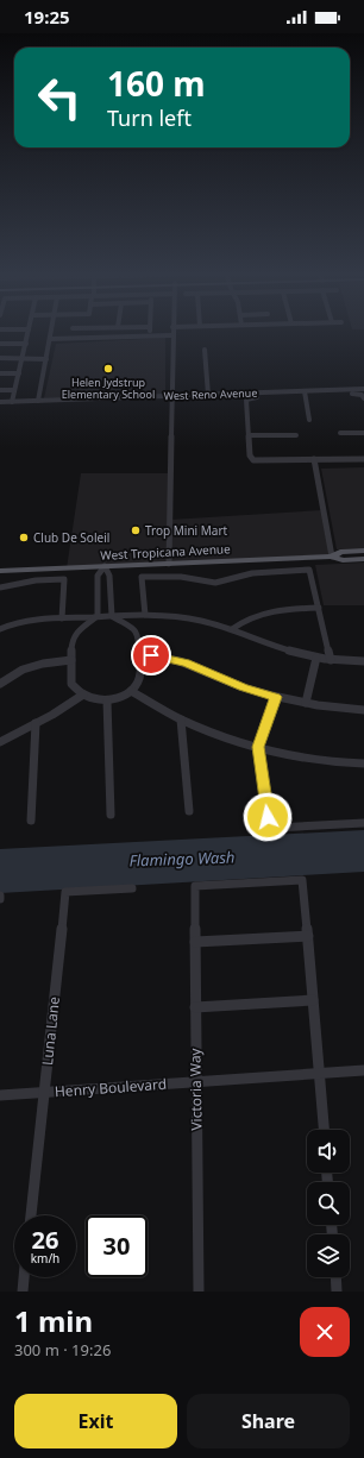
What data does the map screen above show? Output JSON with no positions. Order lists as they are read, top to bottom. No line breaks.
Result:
{"streets":{"main road":["West Tropicana Avenue"],"street":["West Reno Avenue","Luna Lane","Henry Boulevard","Victoria Way"]},"crossings":[["Luna Lane","Henry Boulevard"],["Henry Boulevard","Victoria Way"]],"water":["Flamingo Wash"],"places":["Helen Jydstrup Elementary School","Trop Mini Mart","Club De Soleil"],"page":{"status":"19:25","turn":["160 m","Turn left"],"speed":"26 km/h","limit":"30","heading":["1 min","300 m · 19:26"],"buttons":["Exit","Share"]}}
